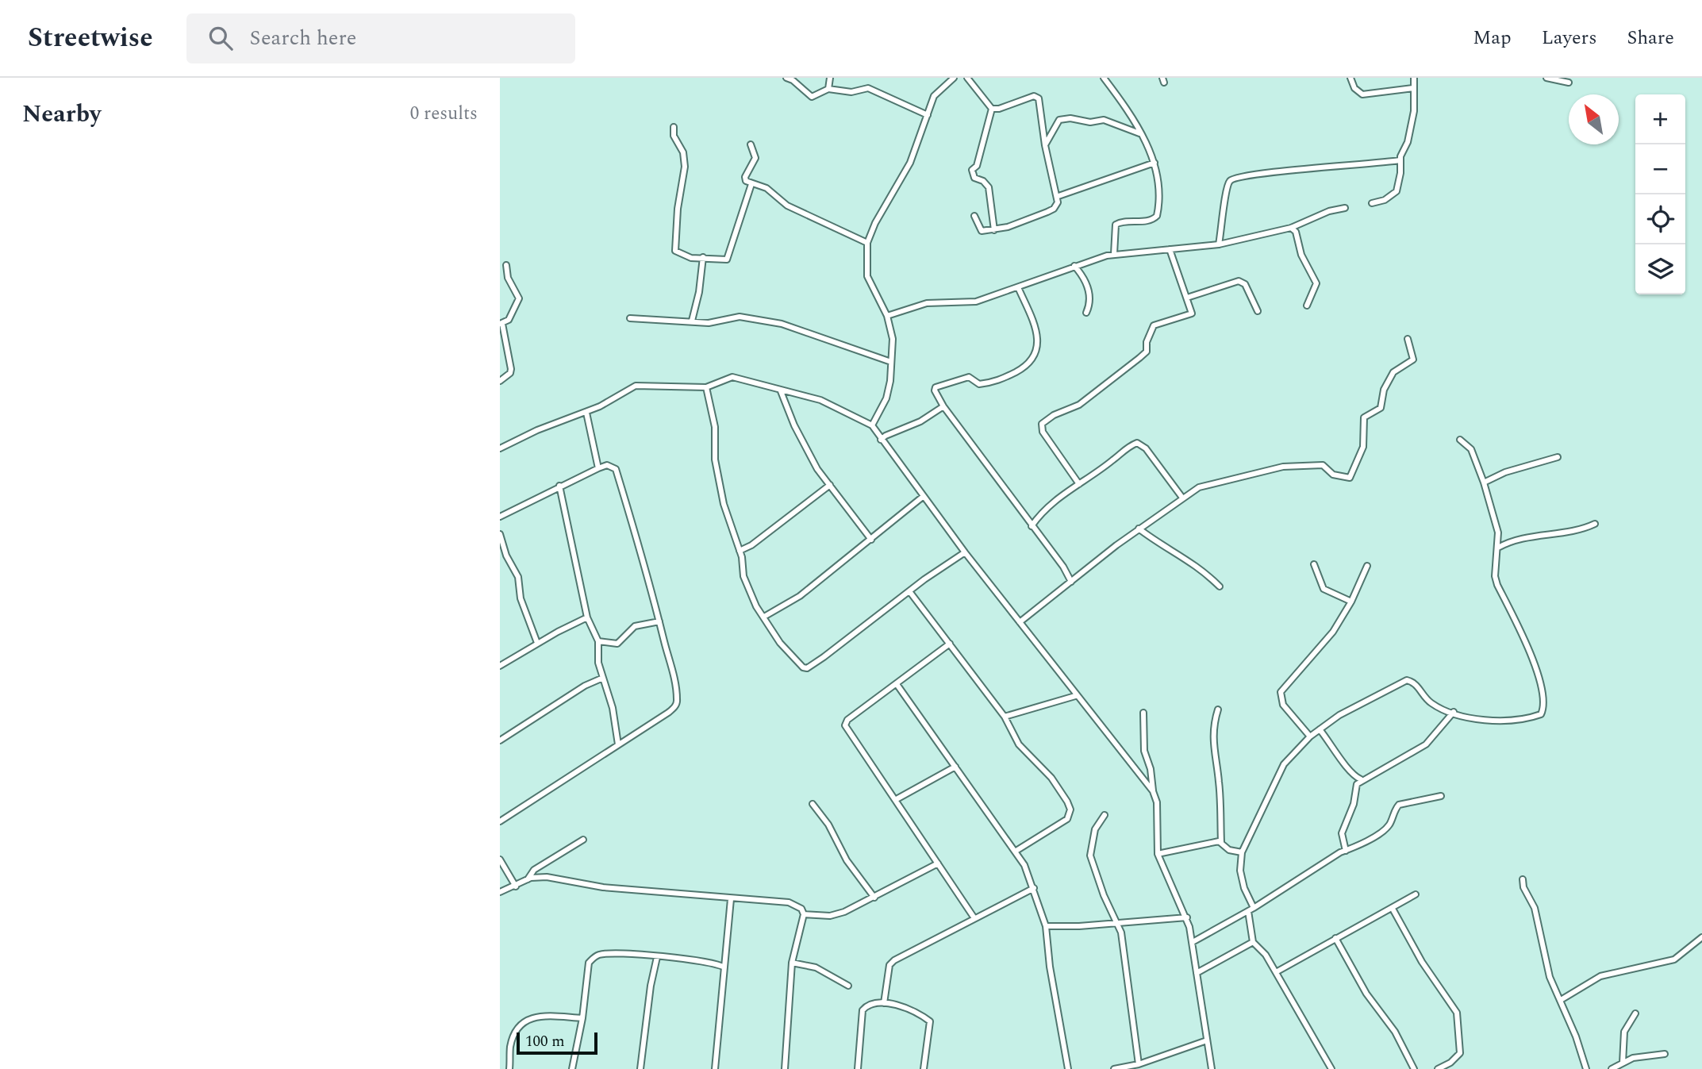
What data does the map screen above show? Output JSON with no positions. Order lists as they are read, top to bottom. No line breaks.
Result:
{"scale_bar":"100 m","north":"top left","page":{"header":"Streetwise","search":"Search here","nav":["Map","Layers","Share"],"heading":["Nearby","0 results"],"map_buttons":["+","−"],"scale":"100 m"}}
